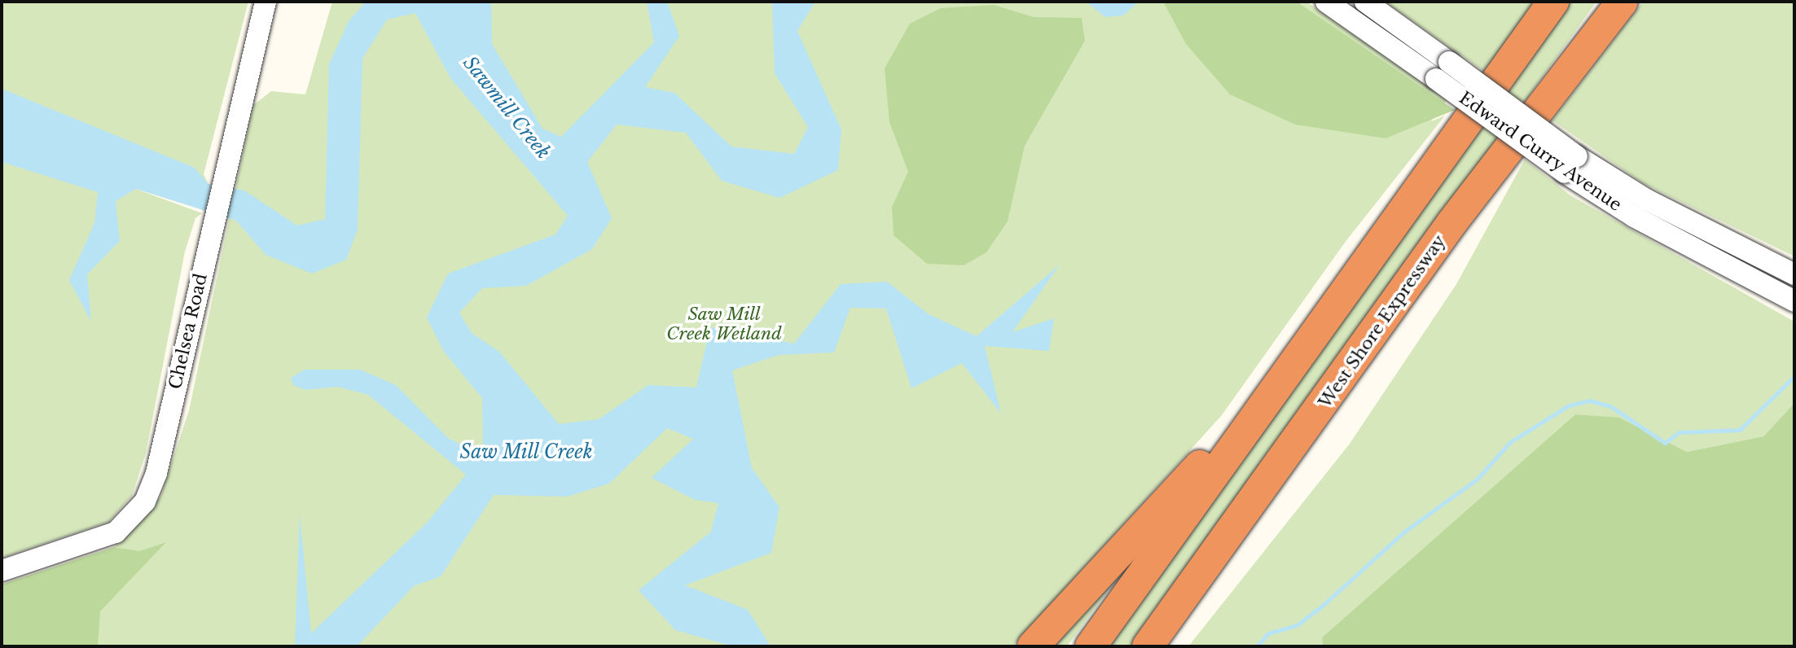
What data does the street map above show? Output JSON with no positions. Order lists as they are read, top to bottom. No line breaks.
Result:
{"streets":{"highway":["West Shore Expressway"],"street":["Edward Curry Avenue","Chelsea Road"]},"water":["Sawmill Creek","Saw Mill Creek"],"parks":["Saw Mill Creek Wetland"]}
